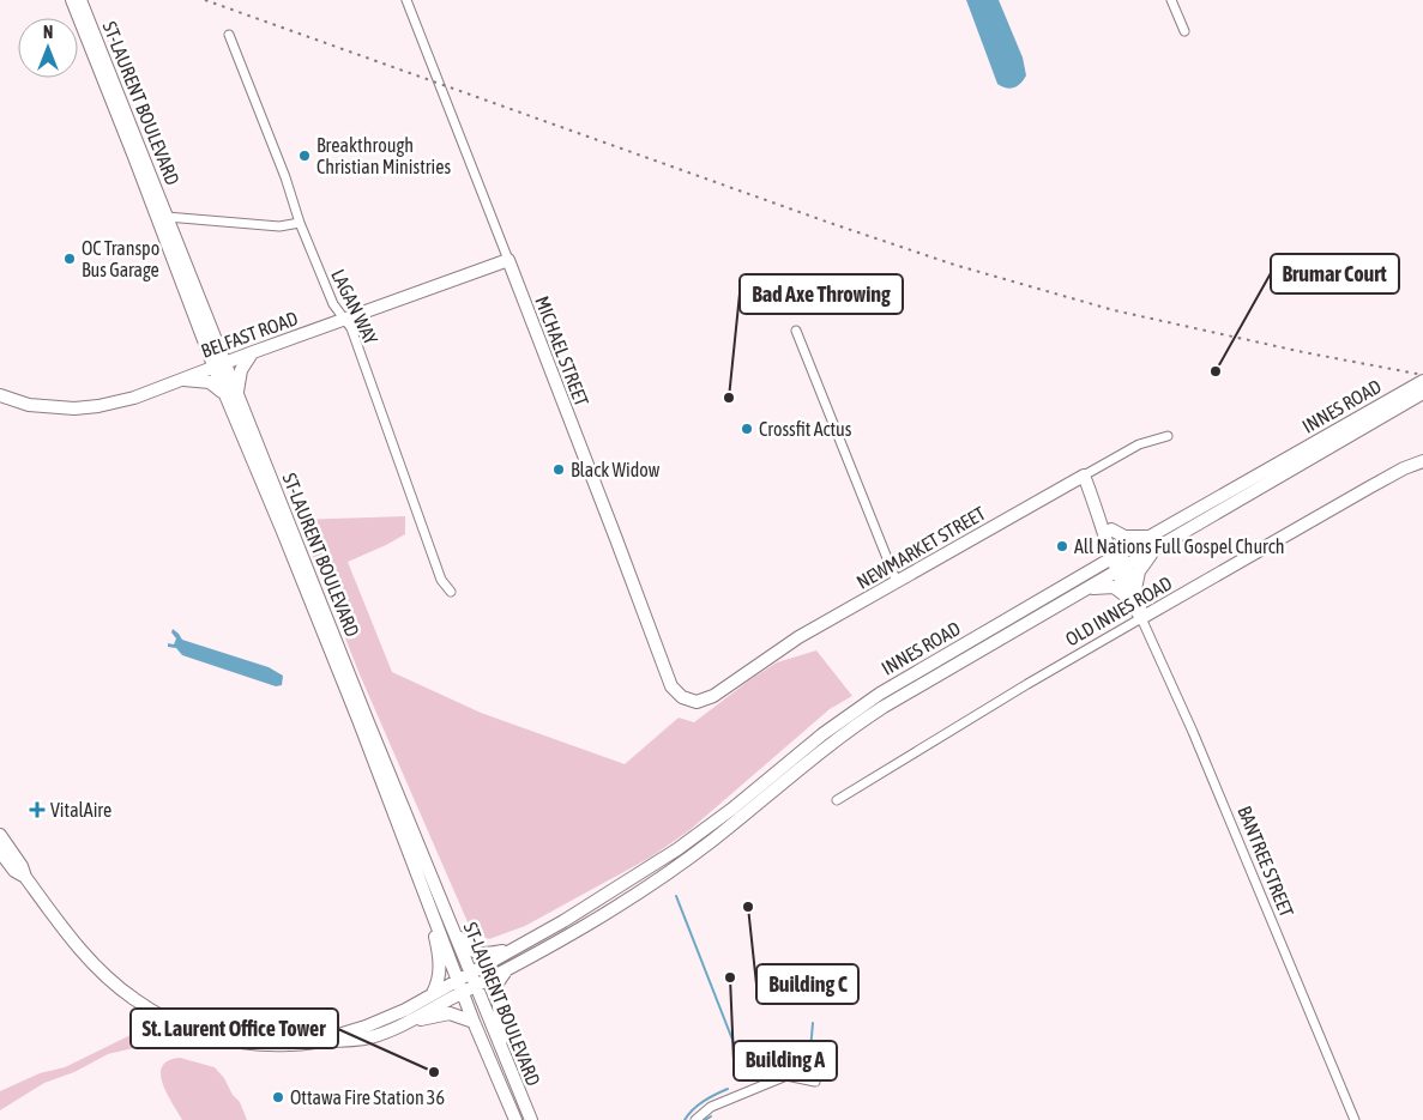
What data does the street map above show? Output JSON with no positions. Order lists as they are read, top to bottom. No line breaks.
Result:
{"streets":{"main road":["ST-LAURENT BOULEVARD","BELFAST ROAD","MICHAEL STREET","INNES ROAD","NEWMARKET STREET","OLD INNES ROAD","BANTREE STREET"],"street":["LAGAN WAY"]},"crossings":[["ST-LAURENT BOULEVARD","BELFAST ROAD"],["ST-LAURENT BOULEVARD","INNES ROAD"],["LAGAN WAY","BELFAST ROAD"],["BELFAST ROAD","MICHAEL STREET"],["MICHAEL STREET","NEWMARKET STREET"],["INNES ROAD","BANTREE STREET"],["NEWMARKET STREET","BANTREE STREET"],["OLD INNES ROAD","BANTREE STREET"]],"places":{"other":["Breakthrough Christian Ministries","OC Transpo Bus Garage","Brumar Court","Bad Axe Throwing","Crossfit Actus","Black Widow","All Nations Full Gospel Church","Building C","Building A","St. Laurent Office Tower","Ottawa Fire Station 36"],"health":["VitalAire"]},"north":"top"}
